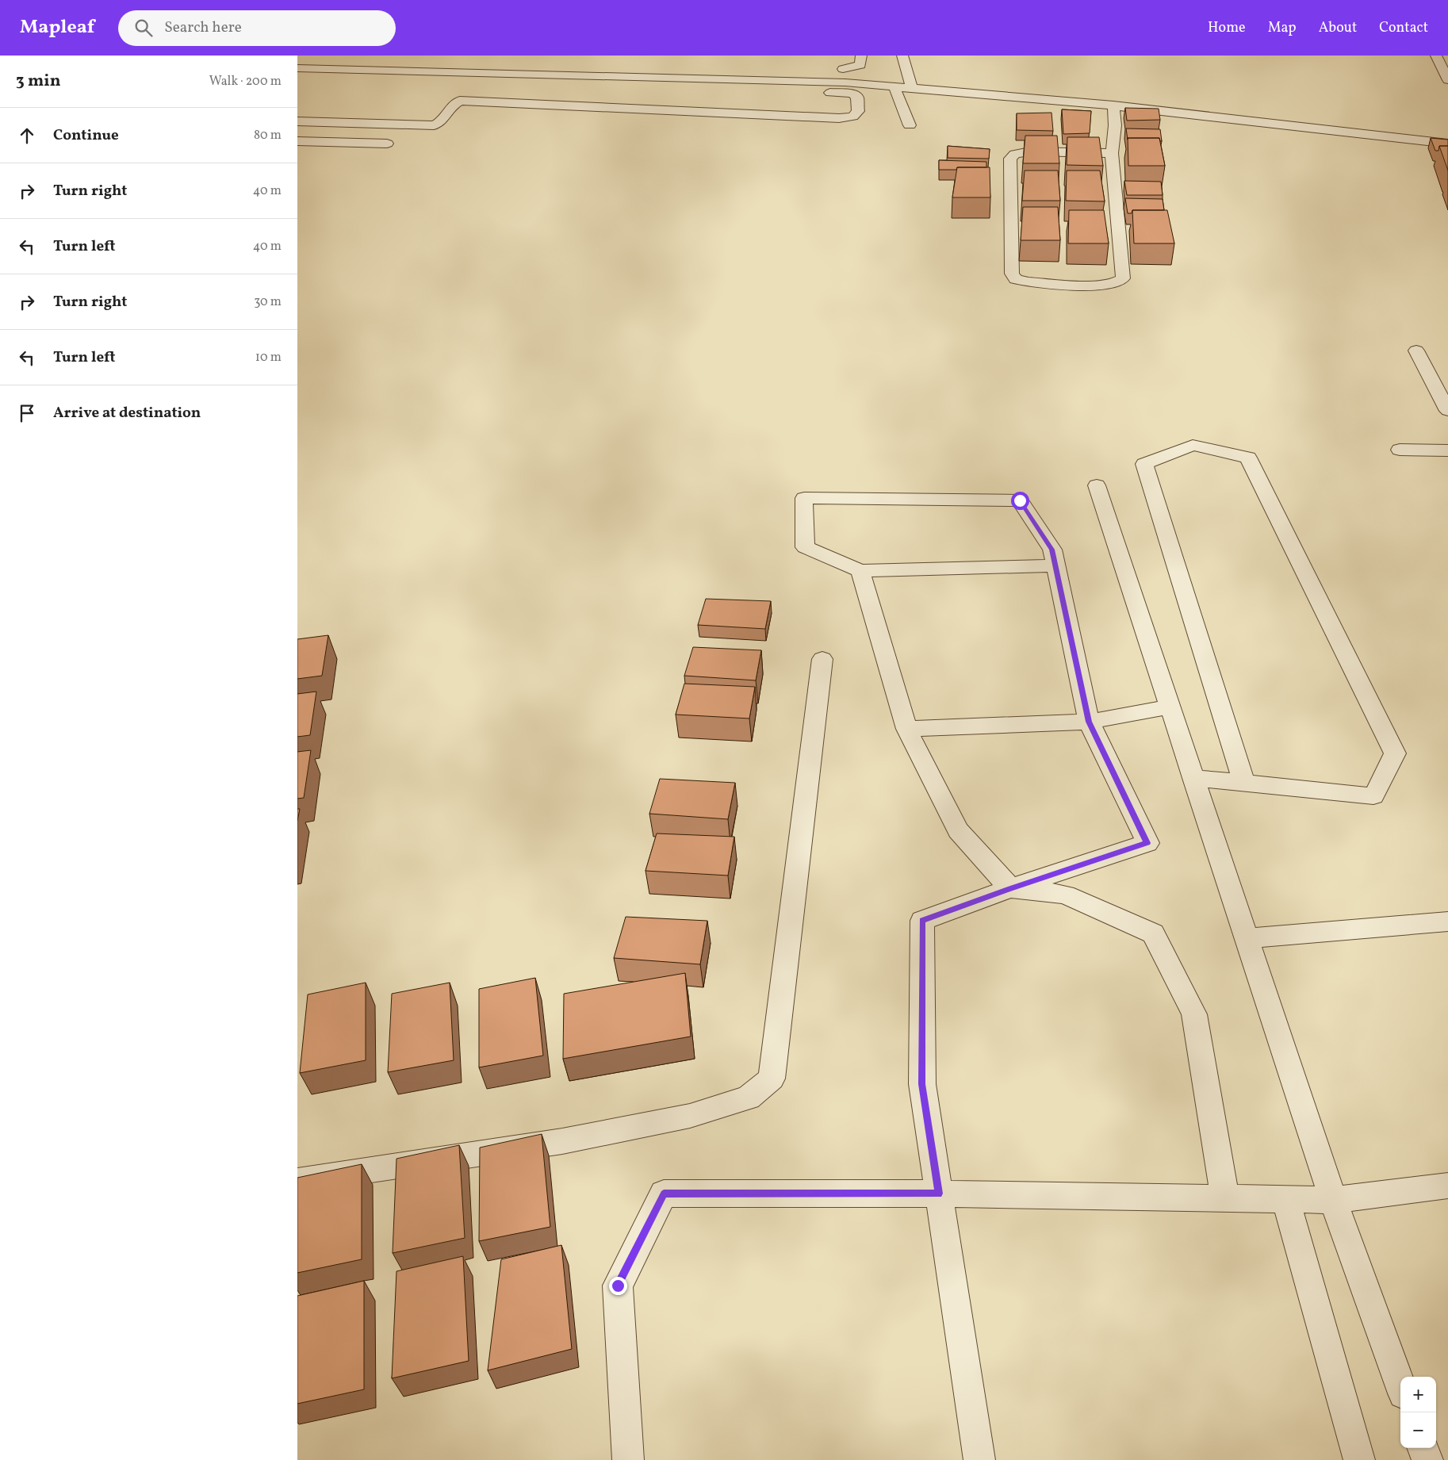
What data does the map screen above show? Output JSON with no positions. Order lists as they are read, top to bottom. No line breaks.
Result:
{"page":{"header":"Mapleaf","search":"Search here","nav":["Home","Map","About","Contact"],"heading":["3 min","Walk · 200 m"],"list":[["Continue","80 m"],["Turn right","40 m"],["Turn left","40 m"],["Turn right","30 m"],["Turn left","10 m"],"Arrive at destination"],"map_buttons":["+","−"]}}
